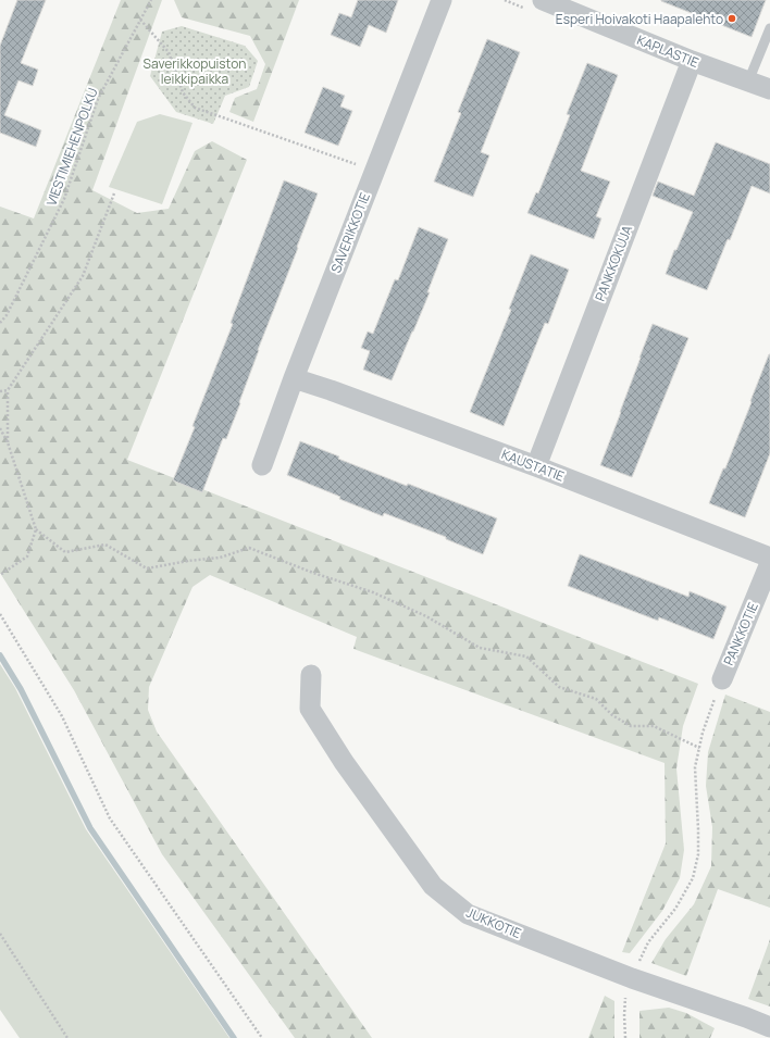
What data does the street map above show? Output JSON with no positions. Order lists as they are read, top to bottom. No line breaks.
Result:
{"streets":{"street":["KAPLASTIE","SAVERIKKOTIE","PANKKOKUJA","KAUSTATIE","PANKKOTIE","JUKKOTIE"],"path":["VIESTIMIEHENPOLKU"]},"crossings":[["KAPLASTIE","PANKKOKUJA"],["SAVERIKKOTIE","KAUSTATIE"],["PANKKOKUJA","KAUSTATIE"]],"parks":["Saverikkopuiston leikkipaikka"],"places":["Esperi Hoivakoti Haapalehto"]}
